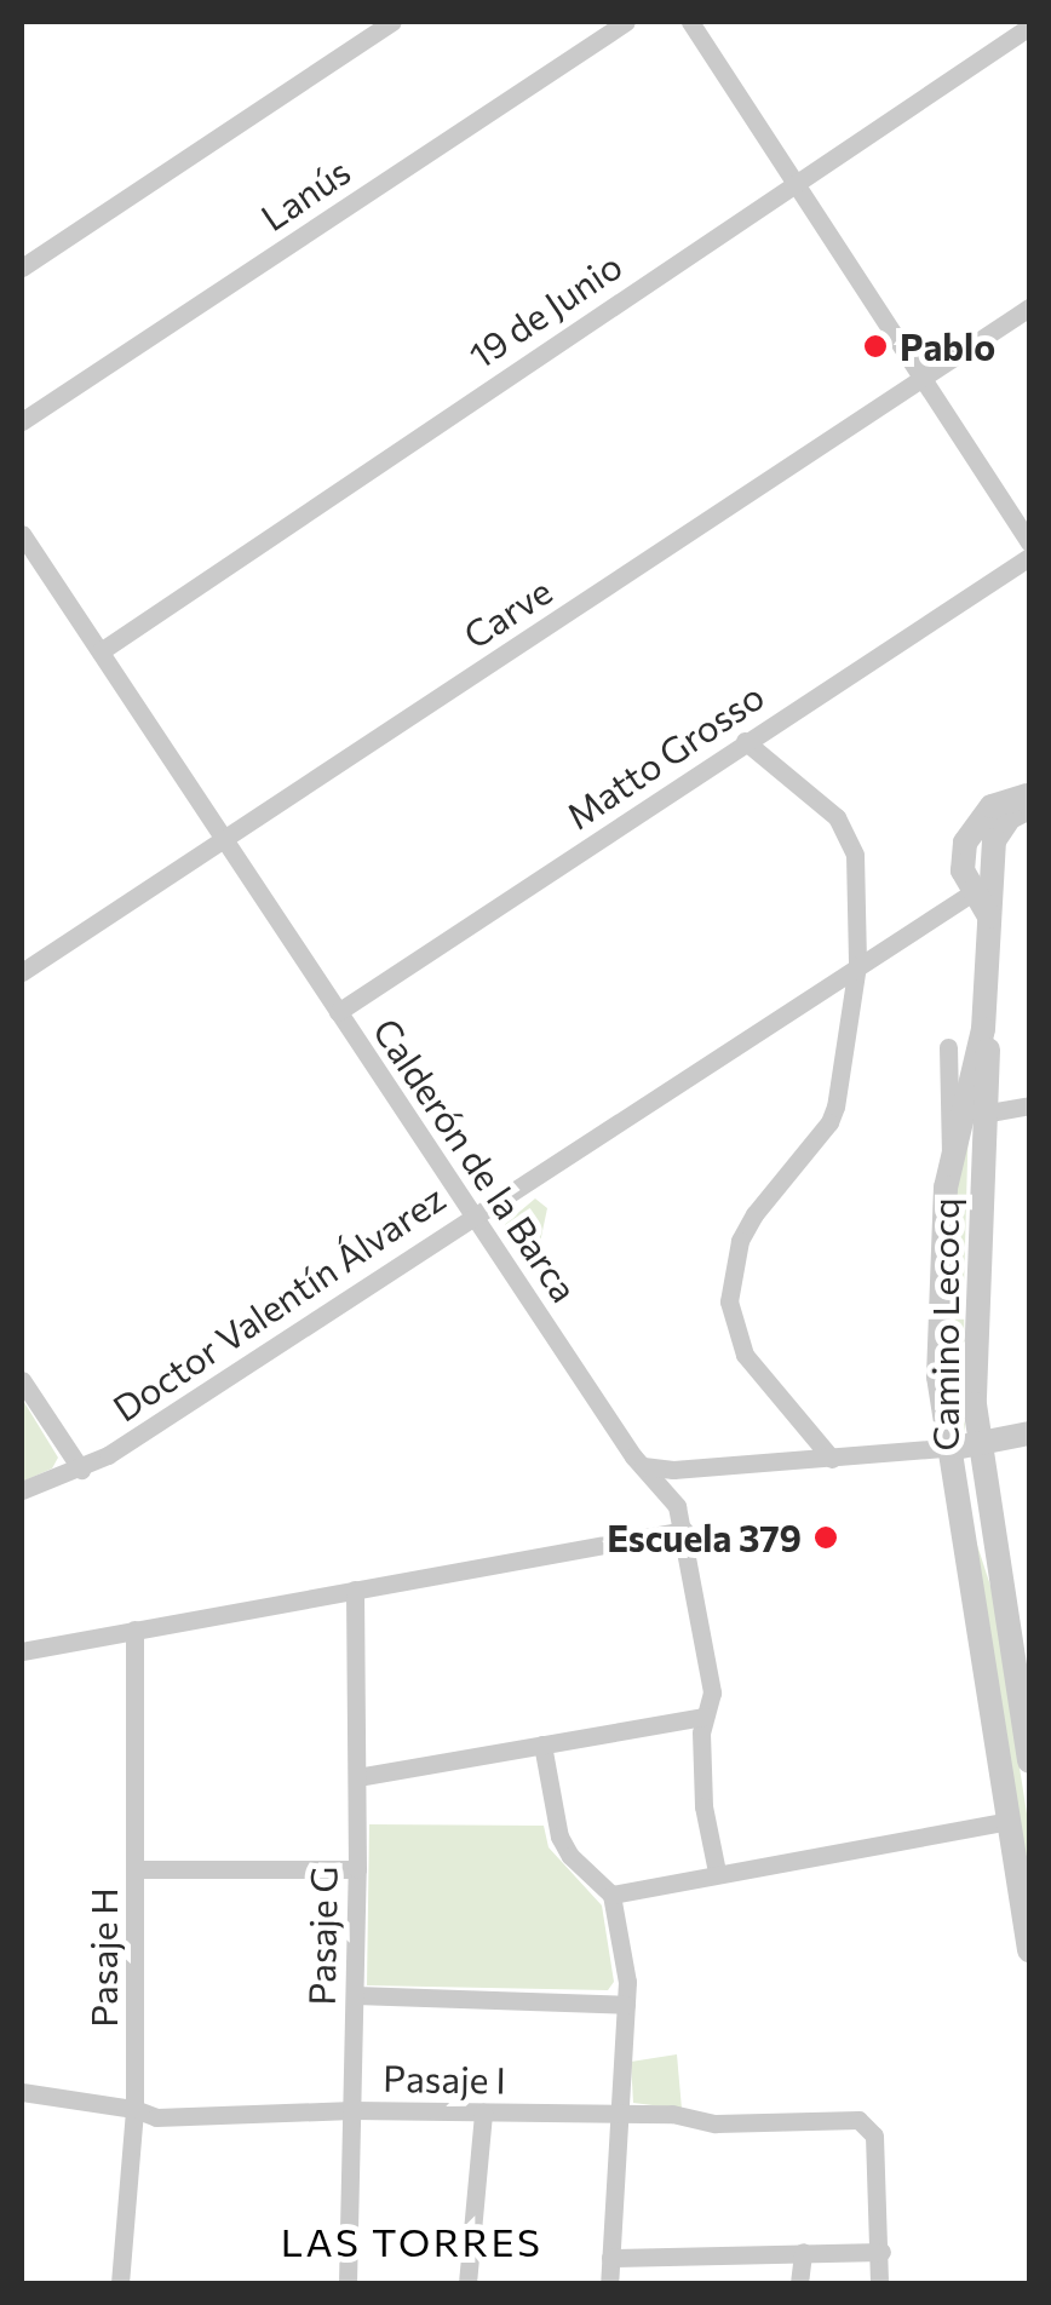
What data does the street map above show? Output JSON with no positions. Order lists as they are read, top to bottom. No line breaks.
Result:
{"streets":{"street":["Lanús","19 de Junio","Carve","Matto Grosso","Calderón de la Barca","Doctor Valentín Álvarez","Camino Lecocq","Pasaje G","Pasaje H","Pasaje I"]},"crossings":[["19 de Junio","Calderón de la Barca"],["Carve","Calderón de la Barca"],["Matto Grosso","Calderón de la Barca"],["Calderón de la Barca","Doctor Valentín Álvarez"],["Doctor Valentín Álvarez","Camino Lecocq"],["Pasaje G","Pasaje I"],["Pasaje H","Pasaje I"]],"districts":["LAS TORRES"],"places":["Pablo","Escuela 379"]}
